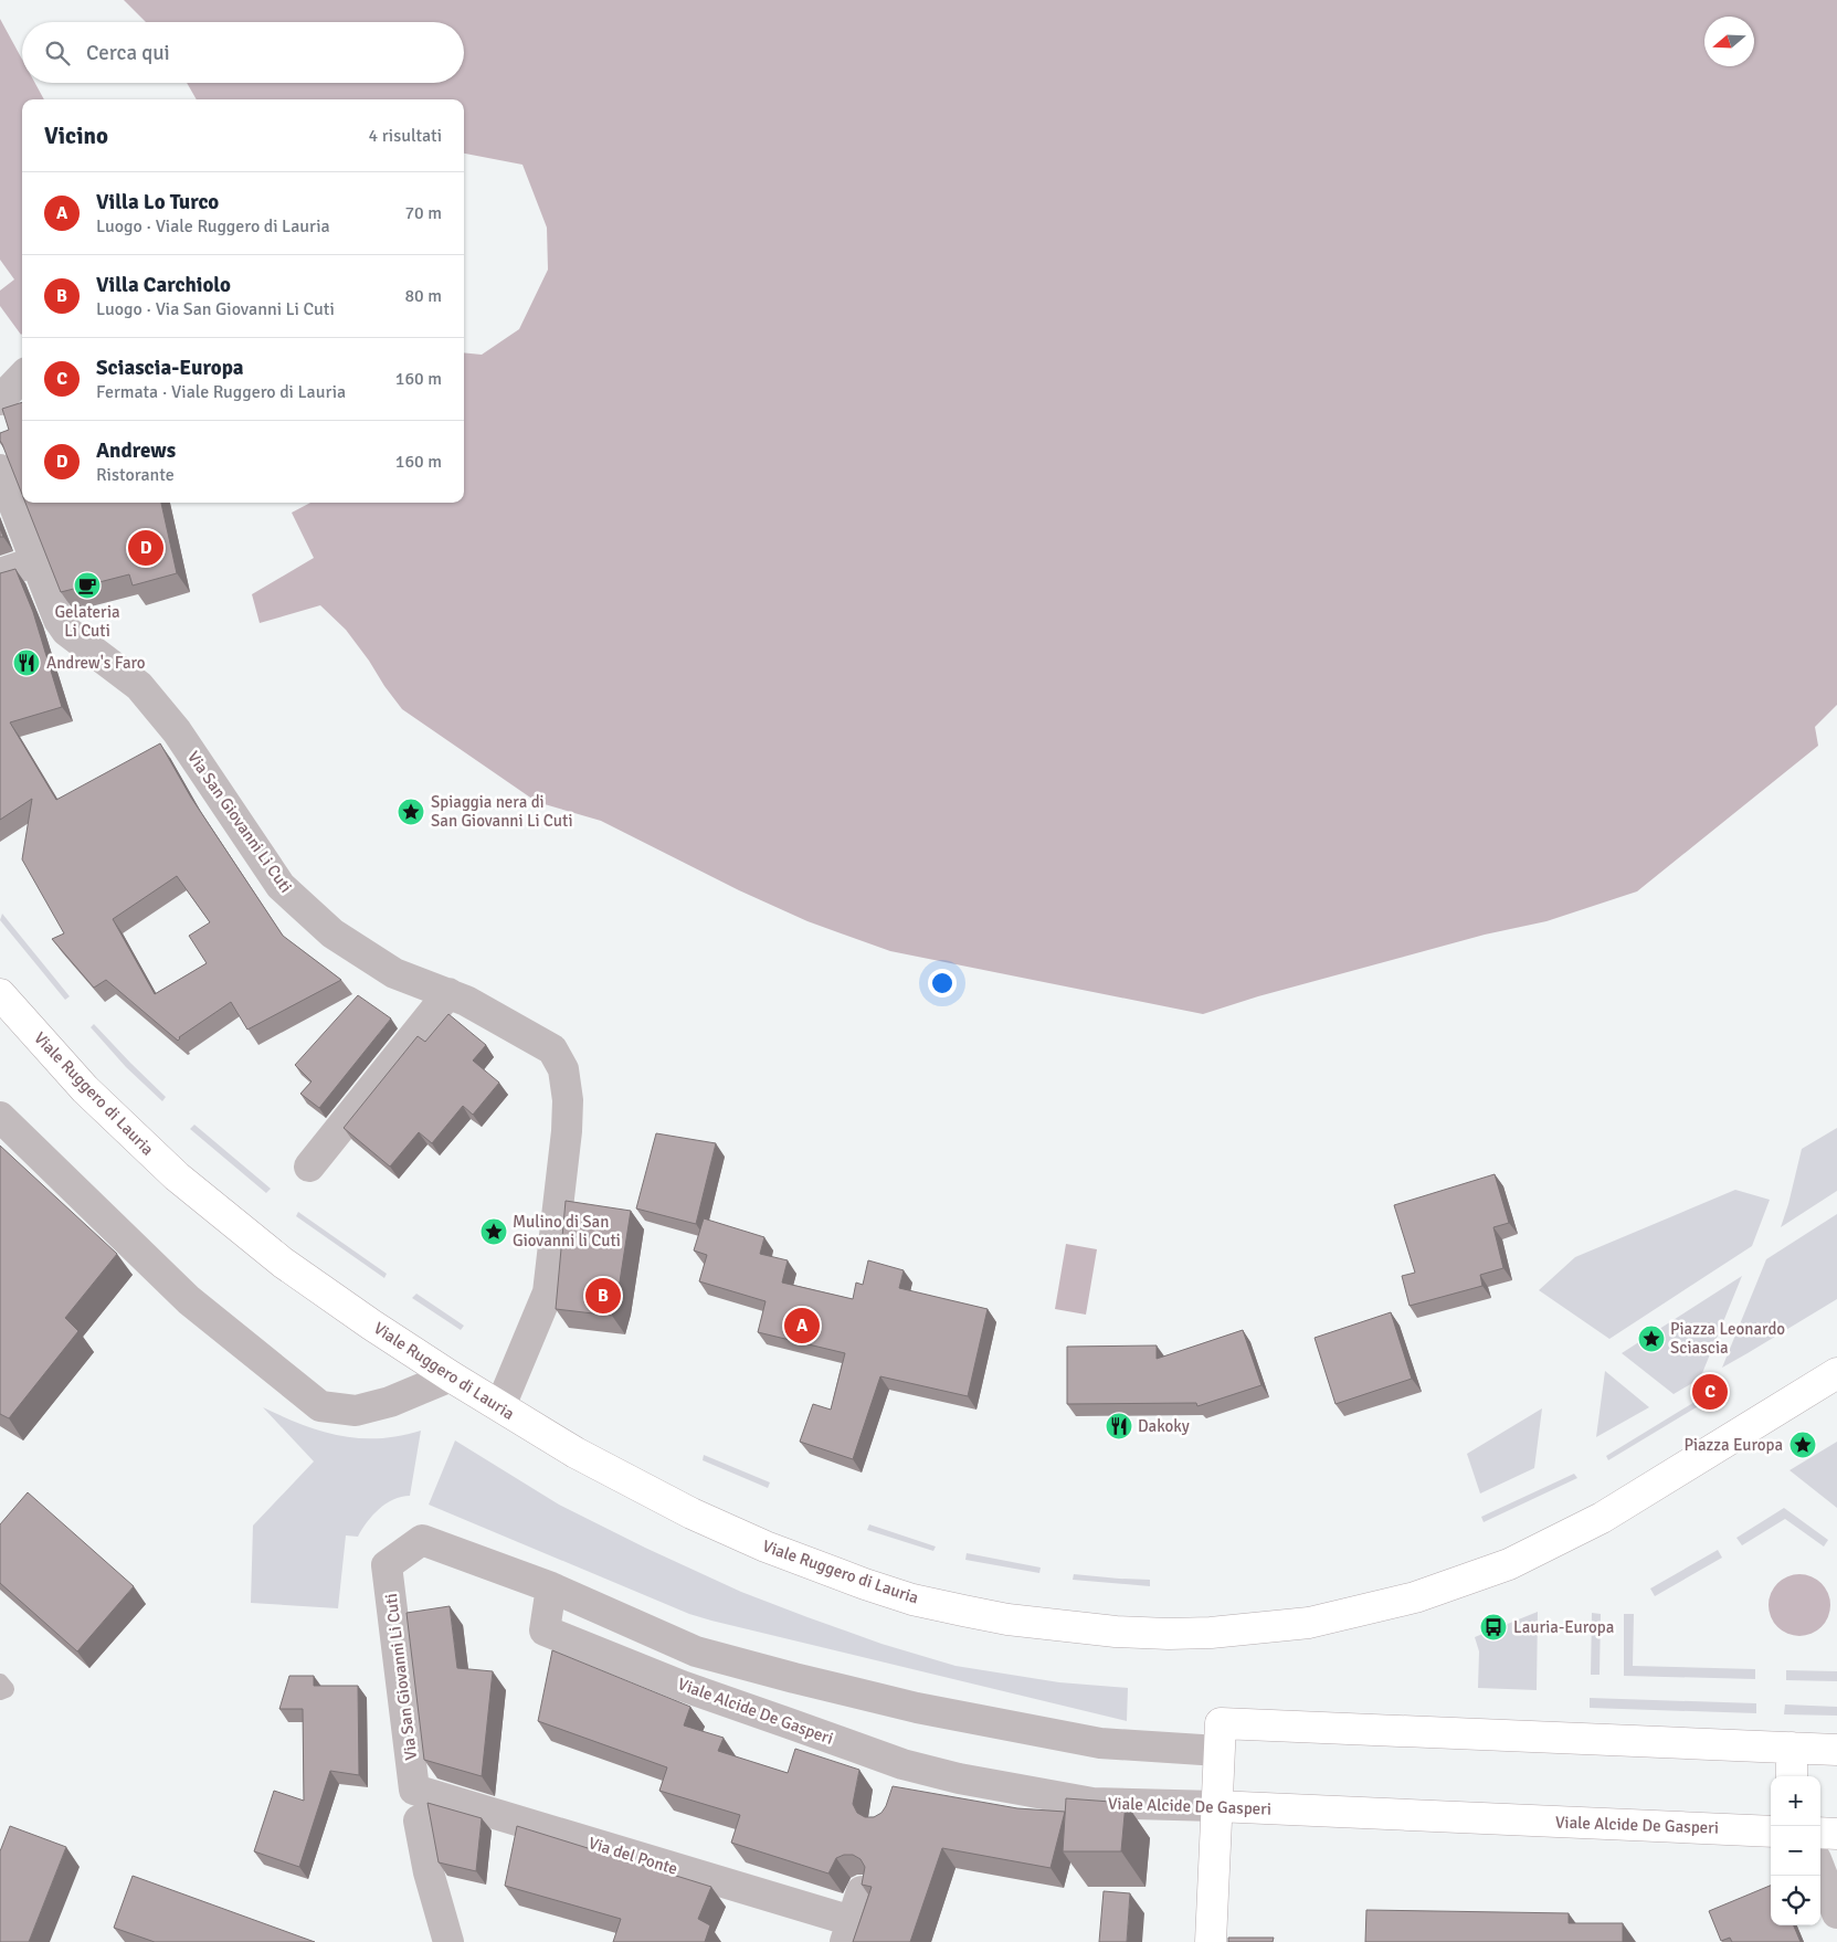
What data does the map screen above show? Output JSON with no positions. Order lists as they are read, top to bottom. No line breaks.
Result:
{"streets":{"main road":["Viale Ruggero di Lauria","Viale Alcide De Gasperi"],"street":["Via San Giovanni Li Cuti","Via del Ponte"]},"crossings":[["Via San Giovanni Li Cuti","Viale Ruggero di Lauria"],["Via San Giovanni Li Cuti","Viale Alcide De Gasperi"],["Via San Giovanni Li Cuti","Via del Ponte"]],"places":{"cafe":["Gelateria Li Cuti"],"restaurant":["Andrew's Faro","Dakoky"],"place":["Spiaggia nera di San Giovanni Li Cuti","Mulino di San Giovanni li Cuti","Piazza Leonardo Sciascia","Piazza Europa"],"bus stop":["Lauria-Europa"]},"north":"left","page":{"search":"Cerca qui","heading":["Vicino","4 risultati"],"list":[{"mark":"A","name":"Villa Lo Turco","note":"Luogo · Viale Ruggero di Lauria","value":"70 m"},{"mark":"B","name":"Villa Carchiolo","note":"Luogo · Via San Giovanni Li Cuti","value":"80 m"},{"mark":"C","name":"Sciascia-Europa","note":"Fermata · Viale Ruggero di Lauria","value":"160 m"},{"mark":"D","name":"Andrews","note":"Ristorante","value":"160 m"}],"pins":["D","B","A","C"],"map_buttons":["+","−"]}}
